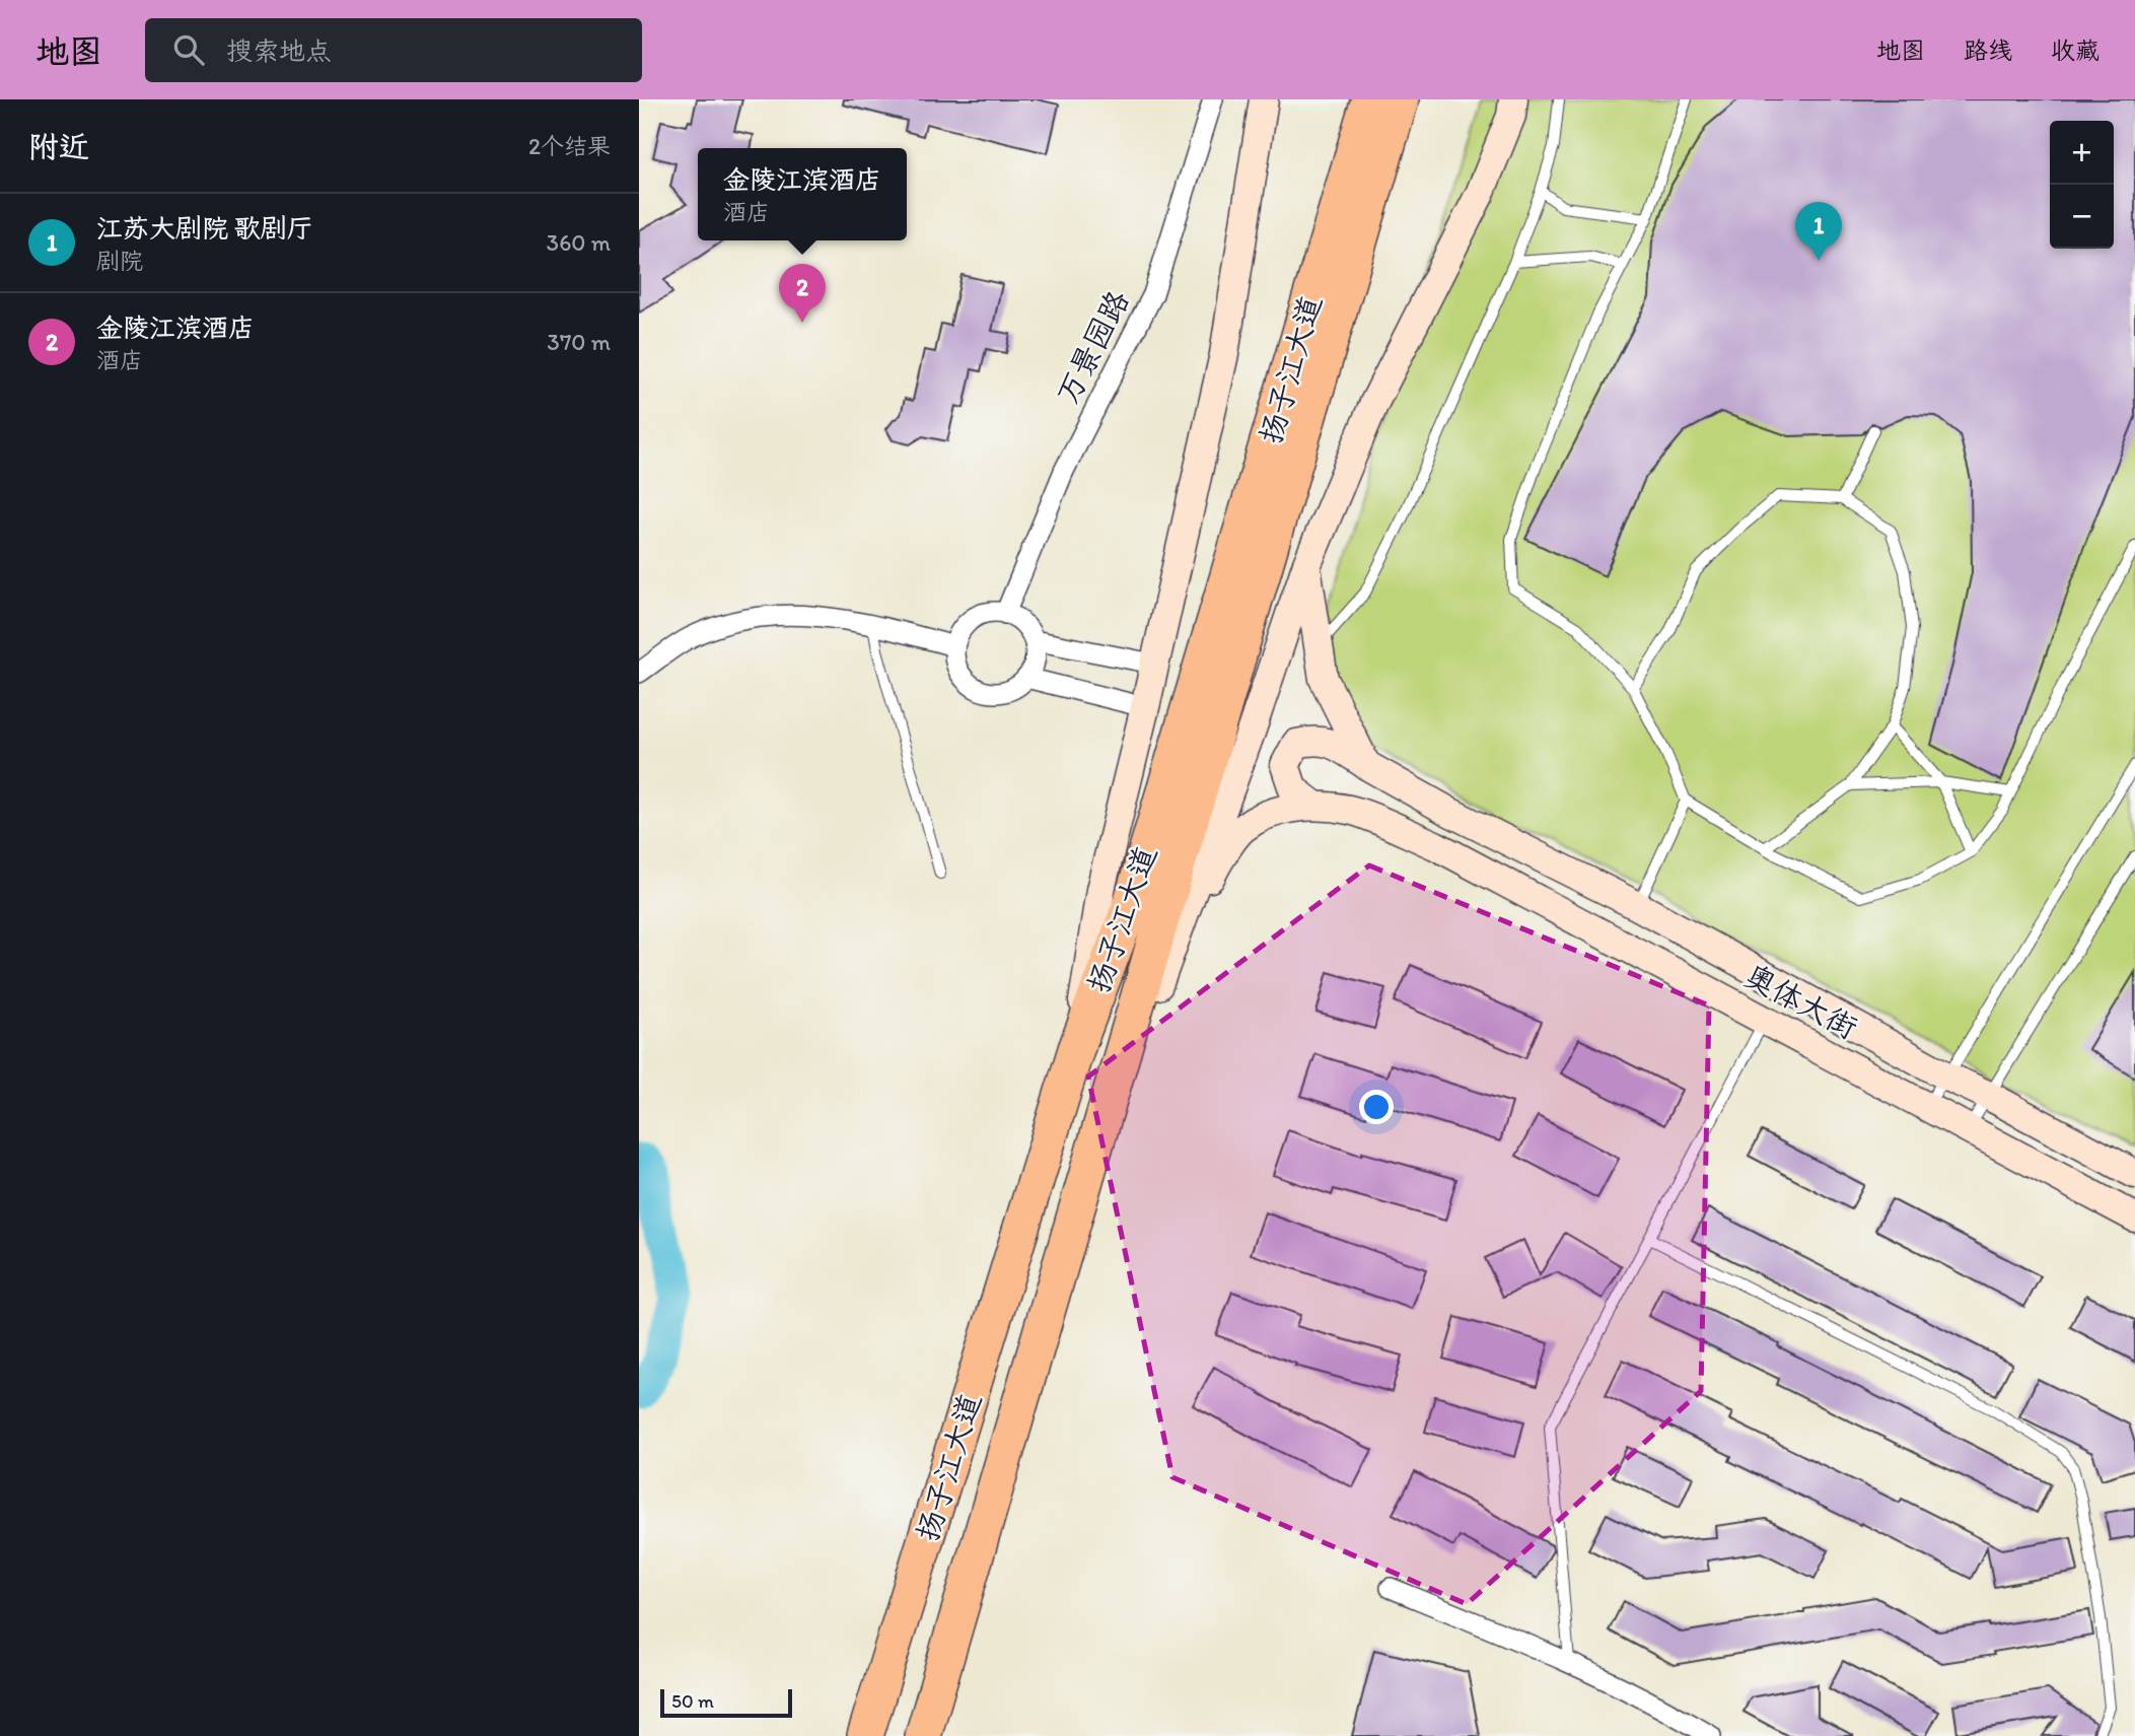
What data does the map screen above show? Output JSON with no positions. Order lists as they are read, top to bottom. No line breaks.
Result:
{"streets":{"highway":["扬子江大道"],"street":["万景园路","奥体大街"]},"scale_bar":"50 m","page":{"header":"地图","search":"搜索地点","nav":["地图","路线","收藏"],"heading":["附近","2个结果"],"map_buttons":["+","−"],"popup":["金陵江滨酒店","酒店"],"list":[{"mark":"1","name":"江苏大剧院 歌剧厅","note":"剧院","value":"360 m"},{"mark":"2","name":"金陵江滨酒店","note":"酒店","value":"370 m"}],"pins":["1","2"],"scale":"50 m"}}
